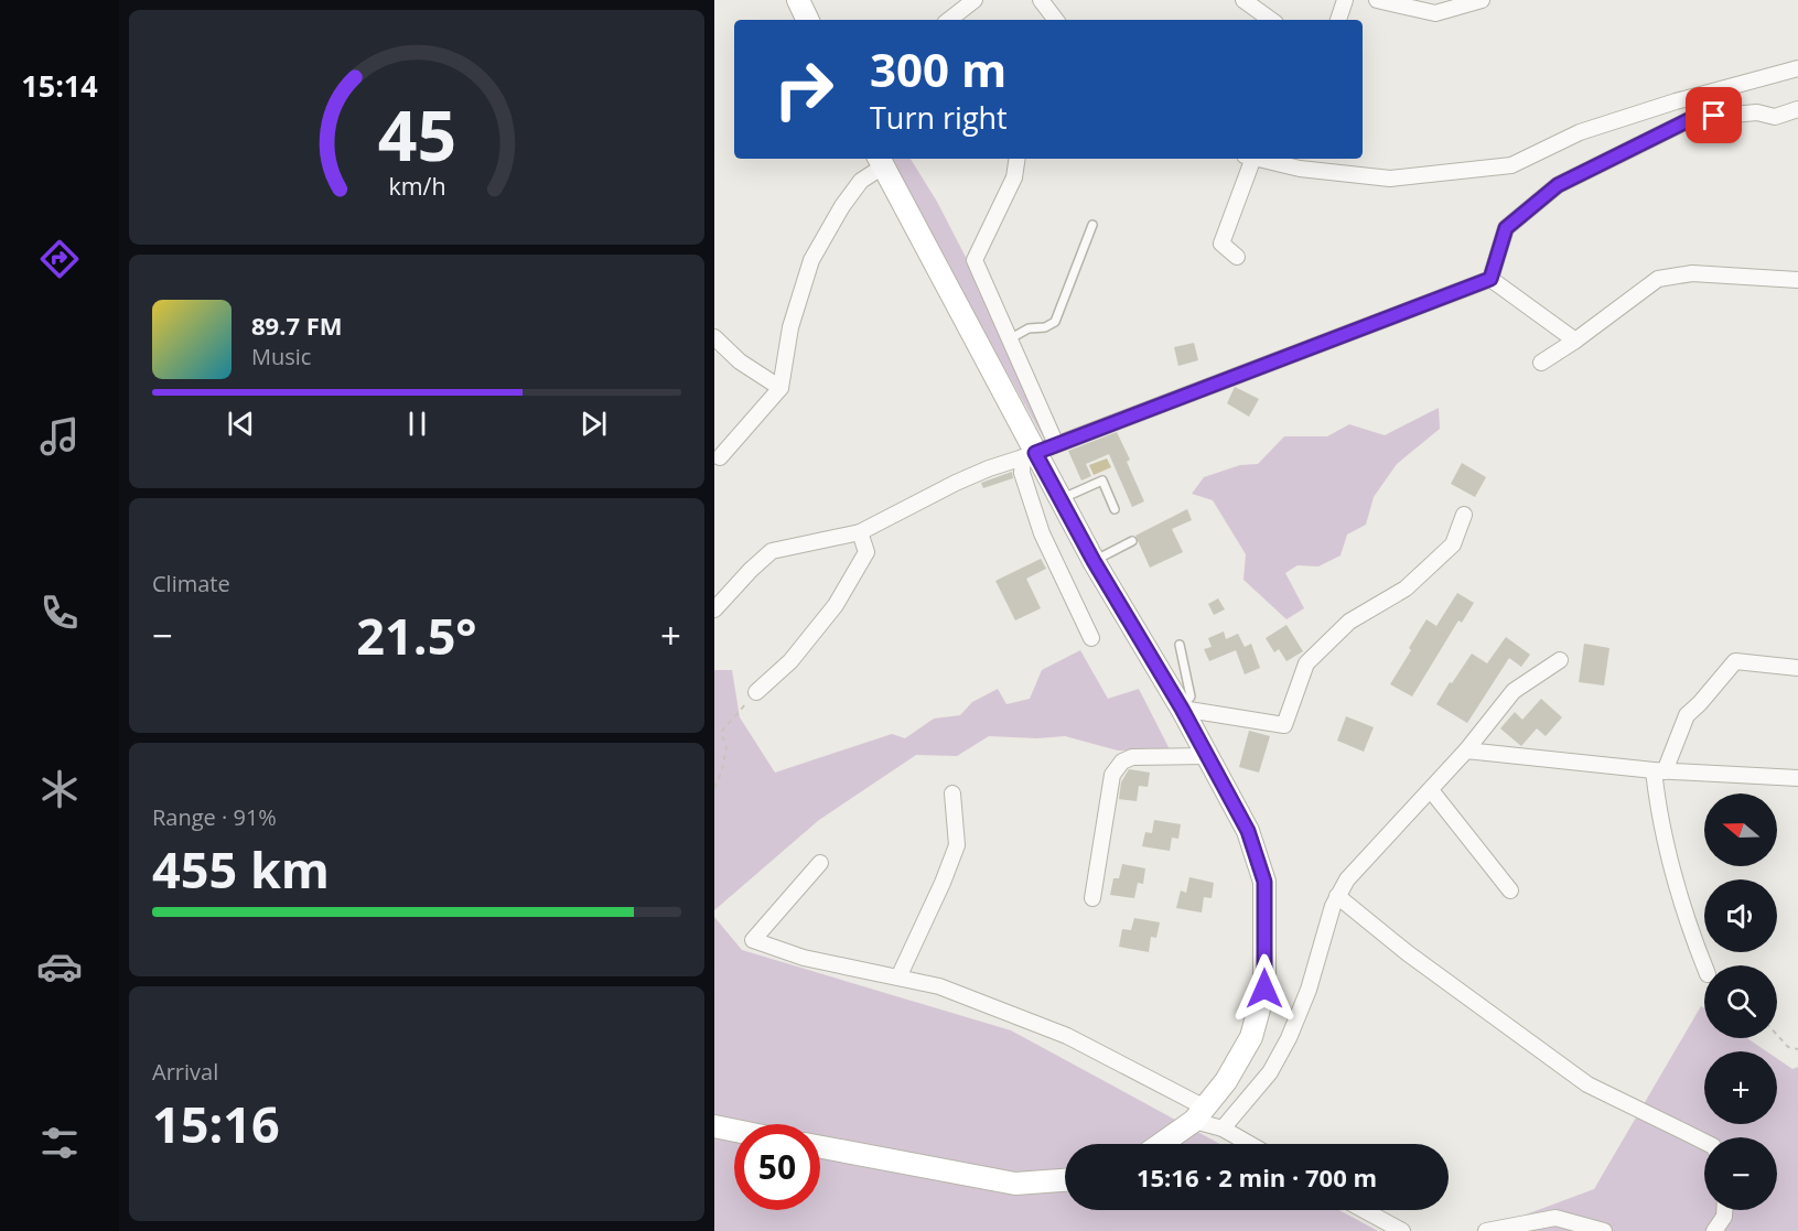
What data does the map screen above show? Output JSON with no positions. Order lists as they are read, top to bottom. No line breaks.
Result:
{"north":"left","page":{"tabs":"15:14","turn":["300 m","Turn right"],"song":["89.7 FM","Music"],"tile":["Climate",["Range · 91%","455 km"],["Arrival","15:16"]],"heat":["−","21.5°","+"],"map_buttons":["+","−"],"limit":"50","trip":"15:16 · 2 min · 700 m","gauge":["45","km/h"]}}
